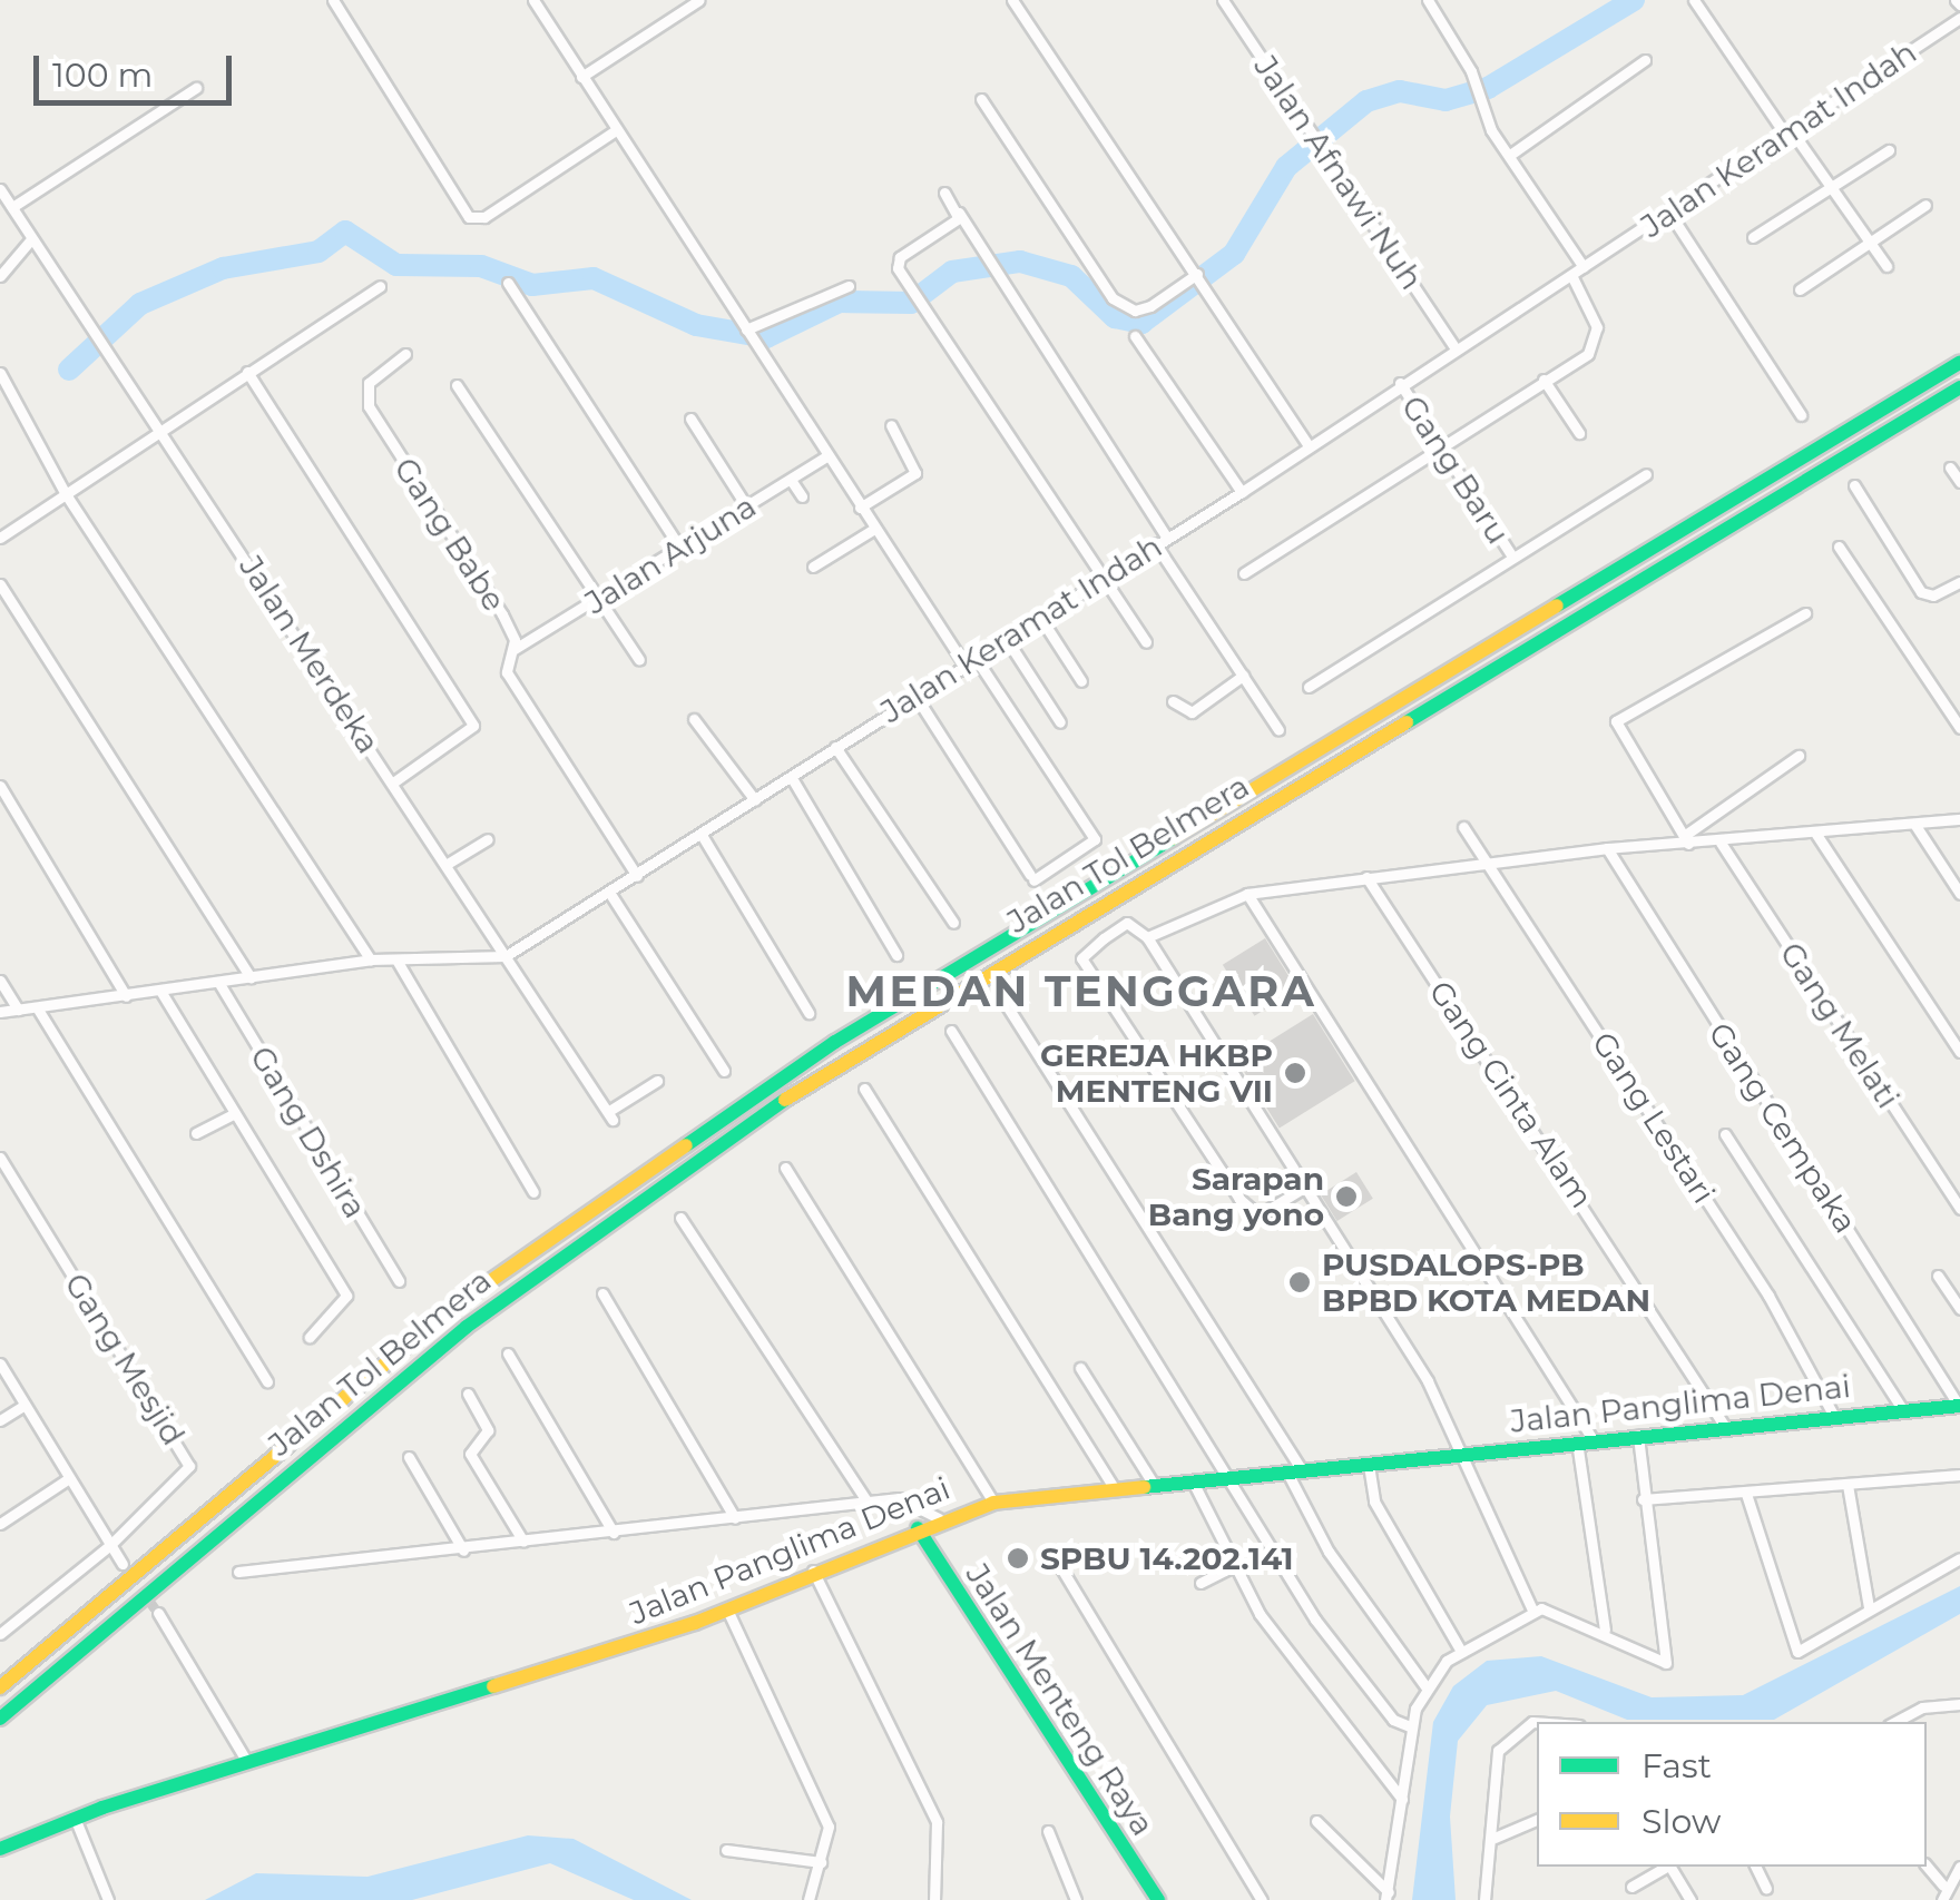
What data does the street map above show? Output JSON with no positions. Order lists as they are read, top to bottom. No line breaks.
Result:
{"streets":{"main road":["Jalan Tol Belmera","Jalan Panglima Denai","Jalan Menteng Raya"],"street":["Jalan Keramat Indah","Jalan Afnawi Nuh","Gang Baru","Gang Babe","Jalan Arjuna","Jalan Merdeka","Gang Melati","Gang Cinta Alam","Gang Lestari","Gang Cempaka","Gang Dshira","Gang Mesjid"]},"crossings":[["Jalan Keramat Indah","Jalan Afnawi Nuh"],["Jalan Keramat Indah","Gang Baru"],["Jalan Keramat Indah","Gang Babe"],["Jalan Keramat Indah","Jalan Merdeka"],["Jalan Keramat Indah","Gang Dshira"],["Gang Babe","Jalan Arjuna"],["Gang Cinta Alam","Jalan Panglima Denai"],["Gang Lestari","Jalan Panglima Denai"],["Gang Cempaka","Jalan Panglima Denai"],["Jalan Panglima Denai","Jalan Menteng Raya"]],"districts":["MEDAN TENGGARA"],"places":["GEREJA HKBP MENTENG VII","Sarapan Bang yono","PUSDALOPS-PB BPBD KOTA MEDAN","SPBU 14.202.141"],"legend":["Fast","Slow"],"scale_bar":"100 m"}
